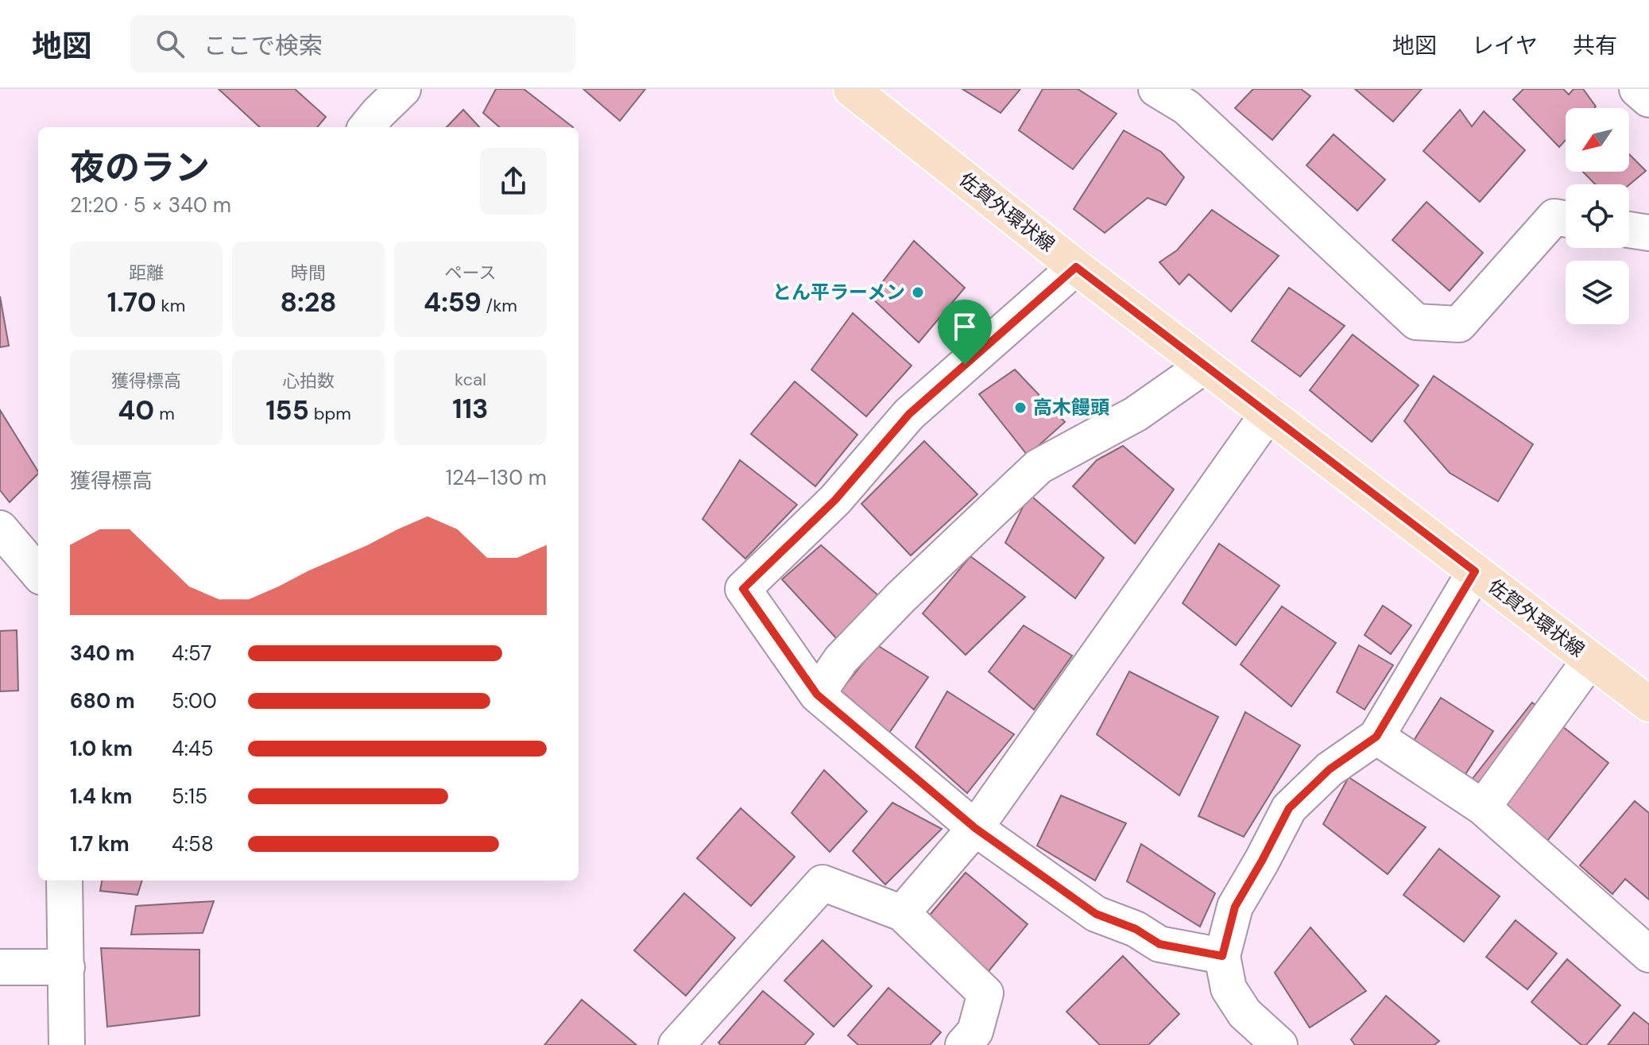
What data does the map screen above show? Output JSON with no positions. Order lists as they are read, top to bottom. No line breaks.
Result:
{"streets":{"main road":["佐賀外環状線"]},"places":["とん平ラーメン","高木饅頭"],"north":"bottom left","page":{"header":"地図","search":"ここで検索","nav":["地図","レイヤ","共有"],"heading":["夜のラン","21:20 · 5 × 340 m"],"stats":[["距離","1.70 km"],["時間","8:28"],["ペース","4:59 /km"],["獲得標高","40 m"],["心拍数","155 bpm"],["kcal","113"]],"chart":["獲得標高","124–130 m"],"list":[{"name":"340 m","note":"4:57"},{"name":"680 m","note":"5:00"},{"name":"1.0 km","note":"4:45"},{"name":"1.4 km","note":"5:15"},{"name":"1.7 km","note":"4:58"}]}}
